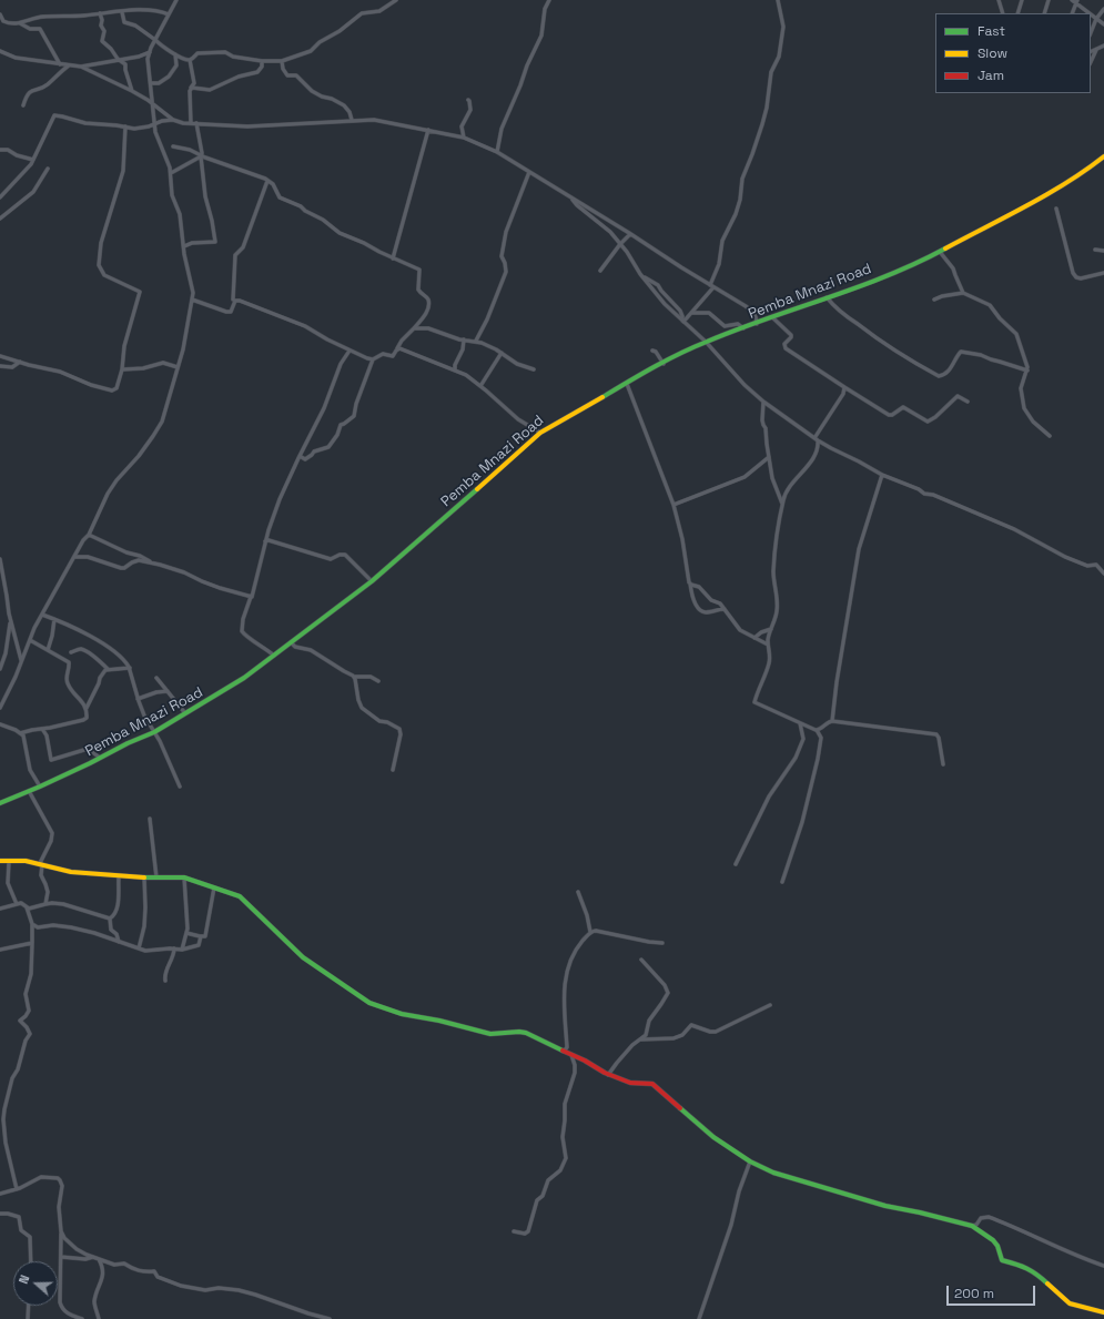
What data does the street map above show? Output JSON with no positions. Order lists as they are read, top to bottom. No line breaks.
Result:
{"streets":{"main road":["Pemba Mnazi Road"]},"legend":["Fast","Slow","Jam"],"scale_bar":"200 m","north":"left"}
